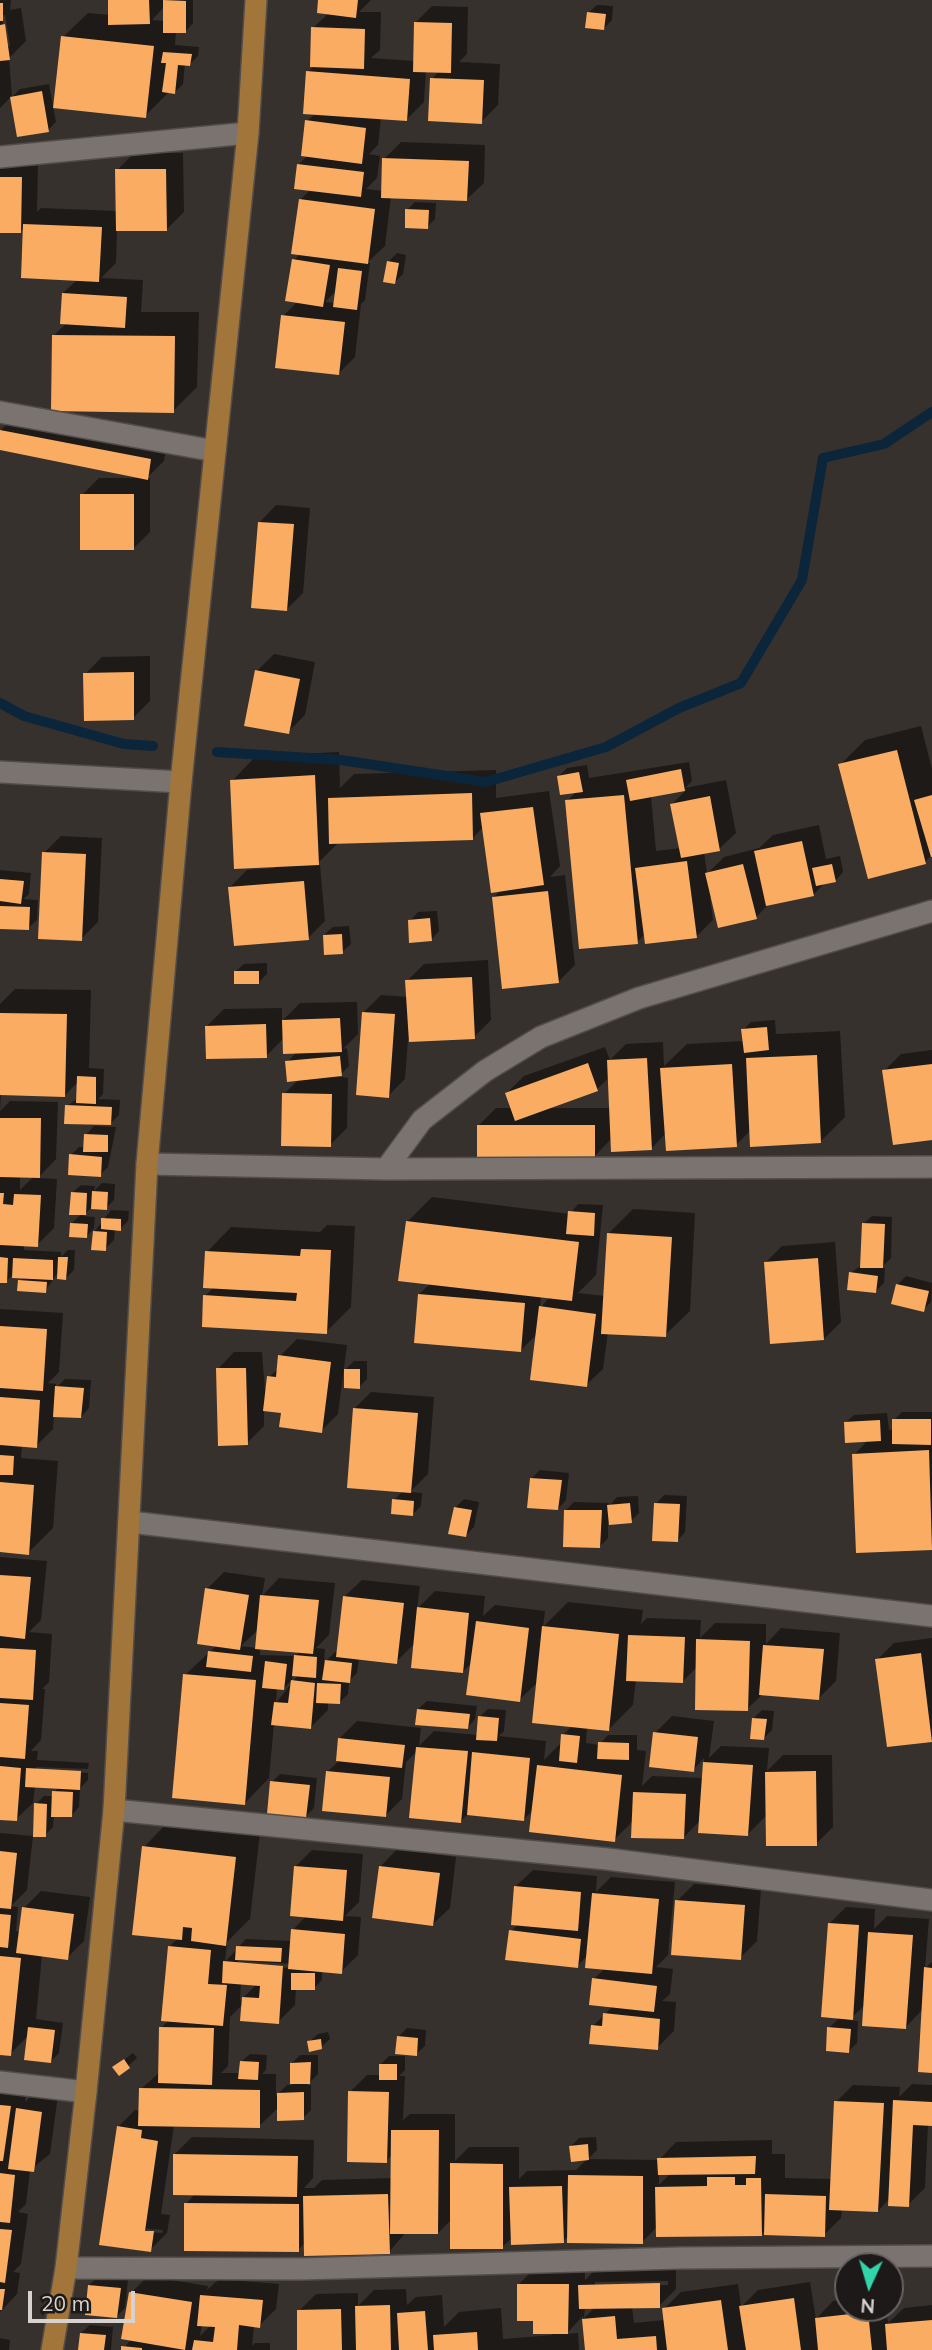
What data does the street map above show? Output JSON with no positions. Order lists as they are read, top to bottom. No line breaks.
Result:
{"scale_bar":"20 m","north":"bottom"}
